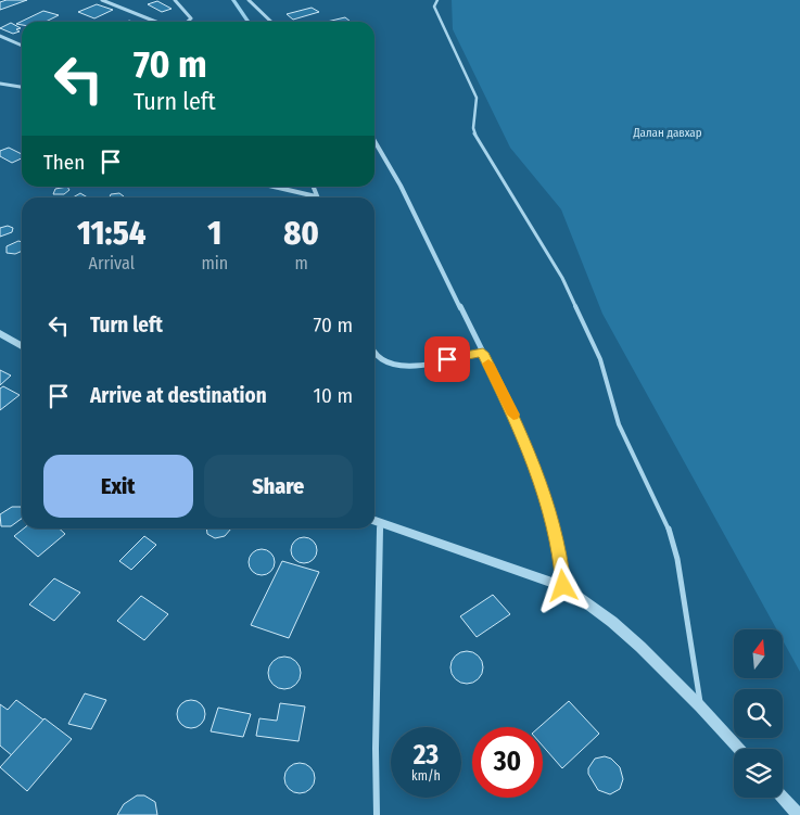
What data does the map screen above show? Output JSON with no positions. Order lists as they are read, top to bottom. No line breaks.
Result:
{"parks":["Далан давхар"],"north":"top","page":{"turn":["70 m","Turn left"],"then":"Then","eta":["11:54","Arrival","1","min","80","m"],"list":[{"name":"Turn left","value":"70 m"},{"name":"Arrive at destination","value":"10 m"}],"buttons":["Exit","Share"],"speed":"23 km/h","limit":"30"}}
